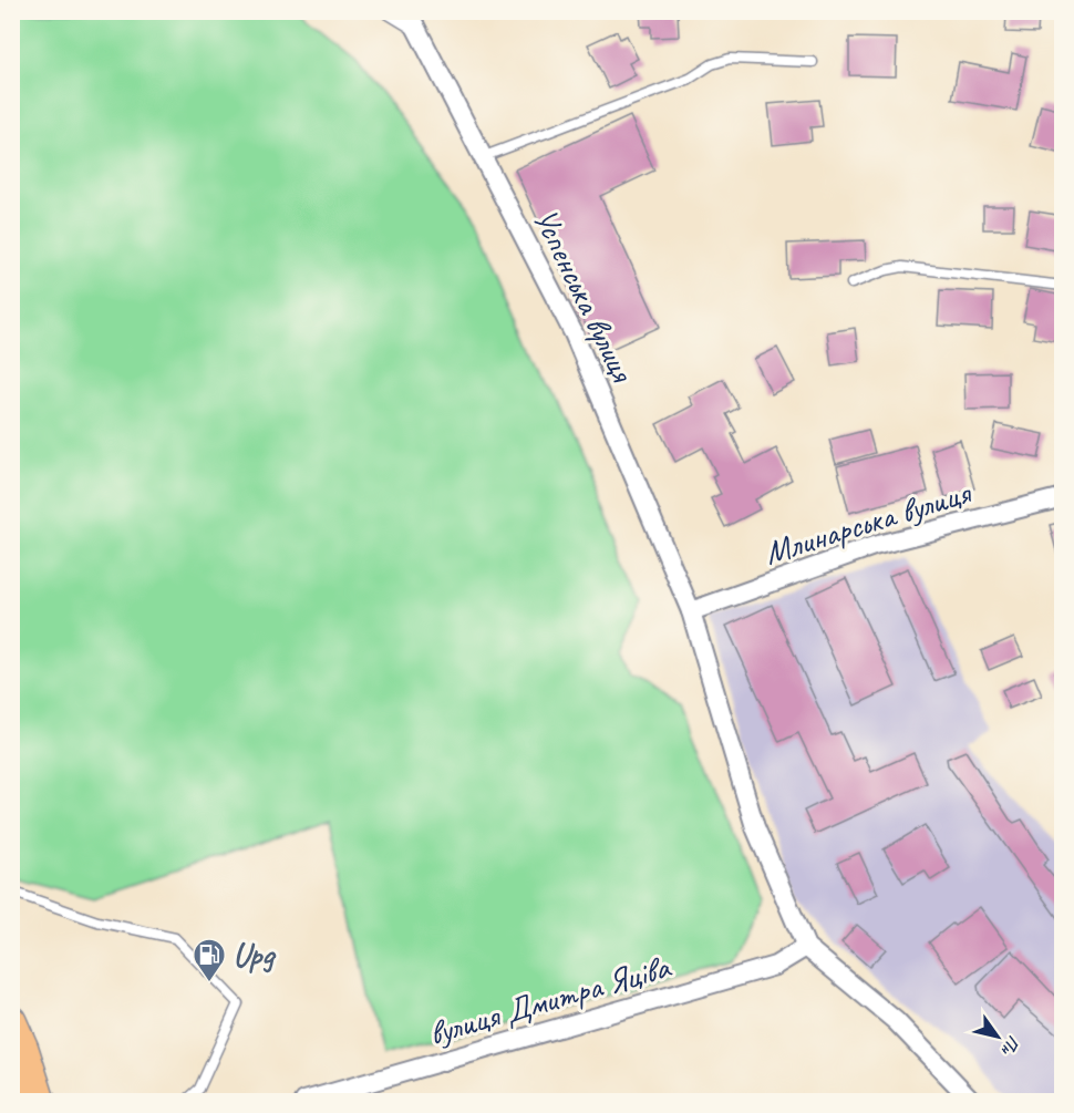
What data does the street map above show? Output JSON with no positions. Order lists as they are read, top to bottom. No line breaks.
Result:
{"streets":{"street":["Успенська вулиця","Млинарська вулиця","вулиця Дмитра Яціва"]},"crossings":[["Успенська вулиця","Млинарська вулиця"],["Успенська вулиця","вулиця Дмитра Яціва"]],"places":{"fuel station":["Upg"]},"north":"bottom right"}
